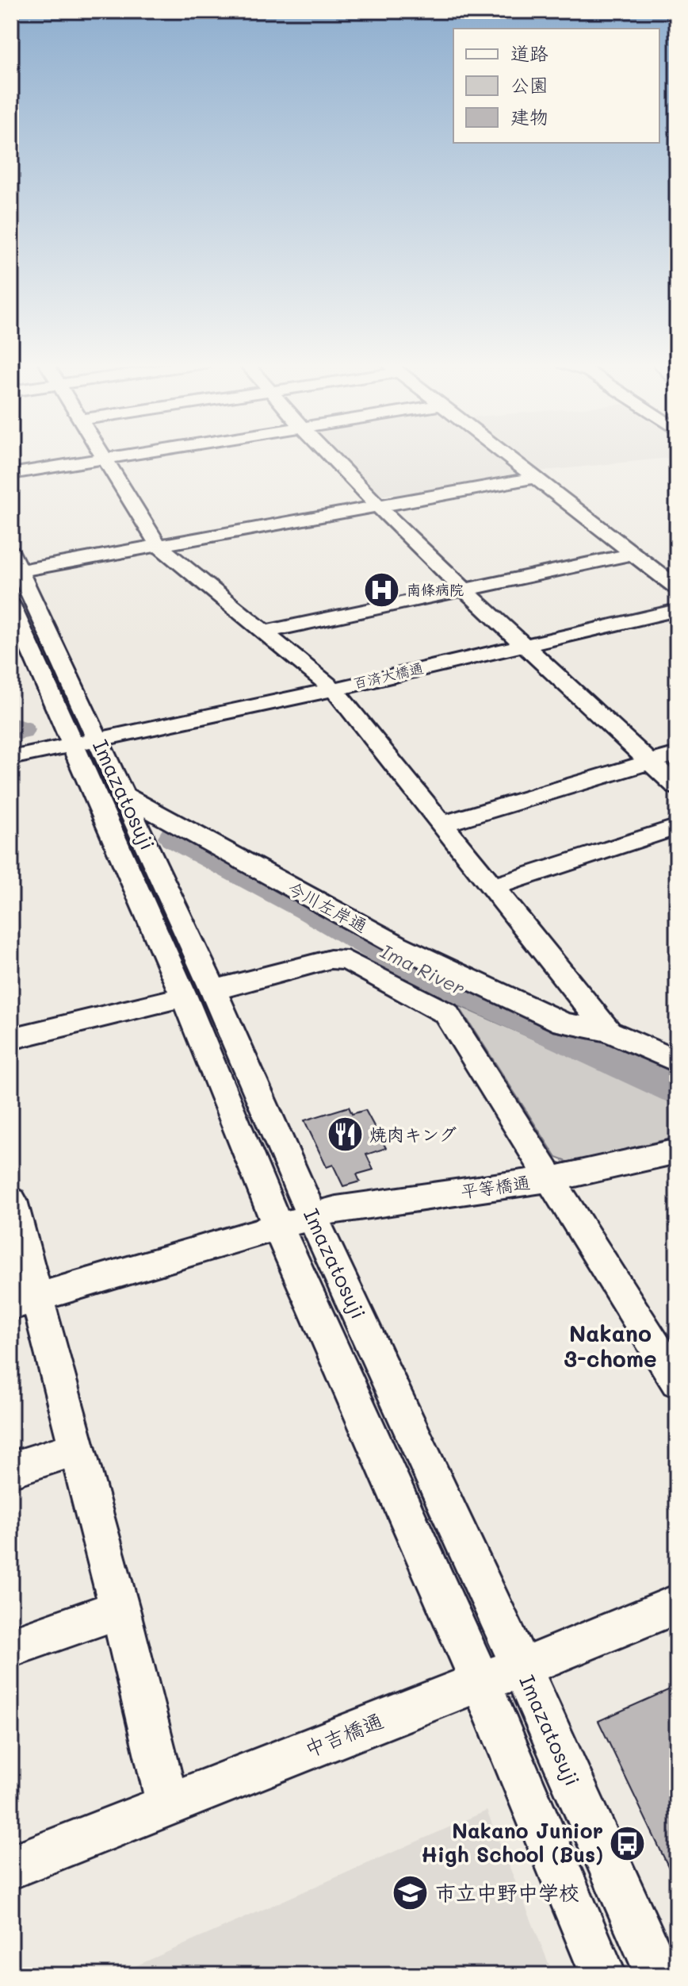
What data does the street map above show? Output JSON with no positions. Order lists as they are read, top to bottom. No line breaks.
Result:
{"streets":{"street":["百済大橋通","Imazatosuji","今川左岸通","平等橋通","中吉橋通"]},"crossings":[["百済大橋通","Imazatosuji"],["Imazatosuji","今川左岸通"],["Imazatosuji","平等橋通"],["Imazatosuji","中吉橋通"]],"districts":["Nakano 3-chome"],"water":["Ima River"],"places":{"hospital":["南條病院"],"restaurant":["焼肉キング"],"bus stop":["Nakano Junior High School (Bus)"],"school or university":["市立中野中学校"]},"legend":["道路","公園","建物"]}
